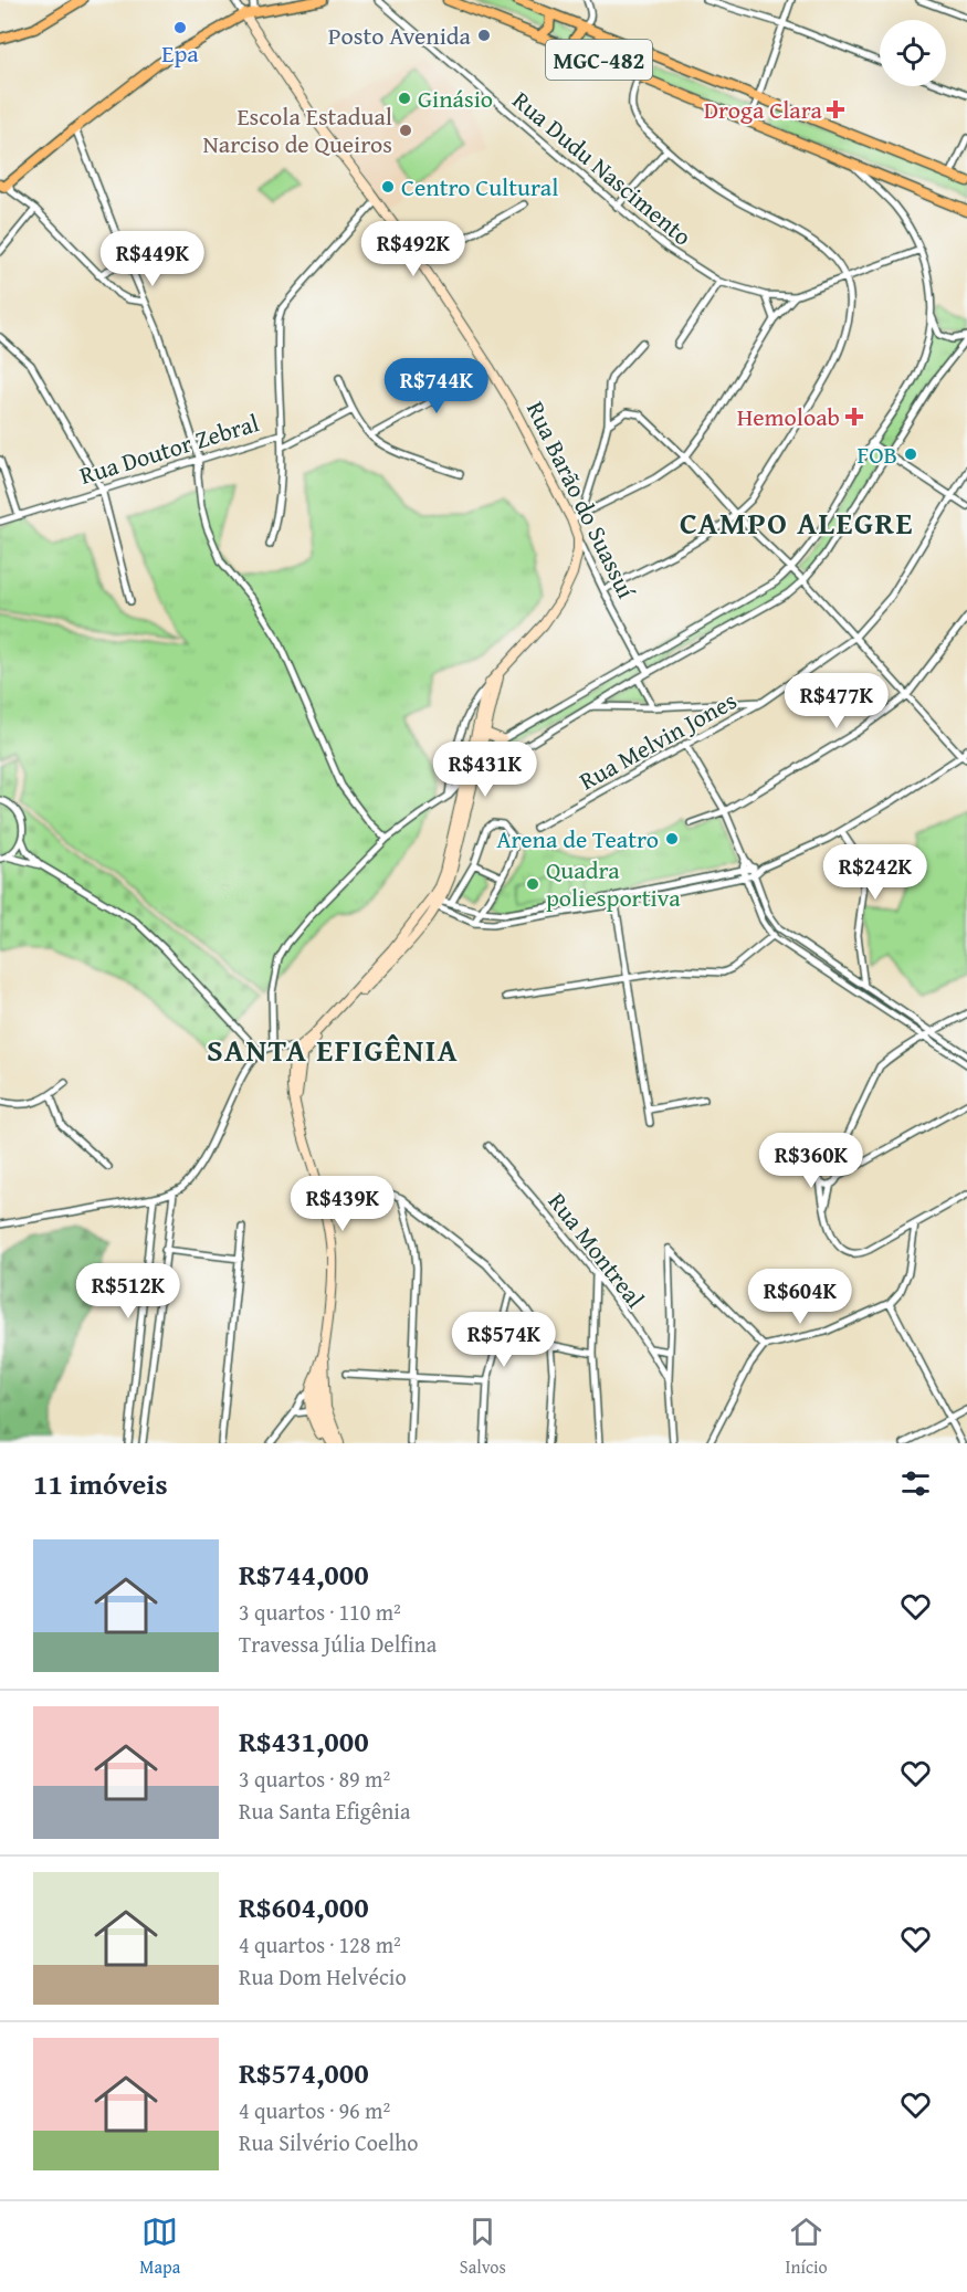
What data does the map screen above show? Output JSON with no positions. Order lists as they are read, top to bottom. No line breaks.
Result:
{"streets":{"highway":["MGC-482"],"main road":["Rua Barão do Suassuí"],"street":["Rua Dudu Nascimento","Rua Doutor Zebral","Rua Melvin Jones","Rua Montreal"]},"crossings":[["Rua Doutor Zebral","Rua Barão do Suassuí"]],"districts":["CAMPO ALEGRE","SANTA EFIGÊNIA"],"places":{"other":["Epa","Posto Avenida","Ginásio","Escola Estadual Narciso de Queiros","Centro Cultural","FOB","Arena de Teatro","Quadra poliesportiva"],"health":["Droga Clara","Hemoloab"]},"page":{"price":["R$492K","R$449K","R$744K","R$477K","R$431K","R$242K","R$360K","R$439K","R$512K","R$604K","R$574K"],"heading":"11 imóveis","list":[{"name":"R$744,000","note":"3 quartos · 110 m² · Travessa Júlia Delfina"},{"name":"R$431,000","note":"3 quartos · 89 m² · Rua Santa Efigênia"},{"name":"R$604,000","note":"4 quartos · 128 m² · Rua Dom Helvécio"},{"name":"R$574,000","note":"4 quartos · 96 m² · Rua Silvério Coelho"}],"tabs":["Mapa","Salvos","Início"]}}
